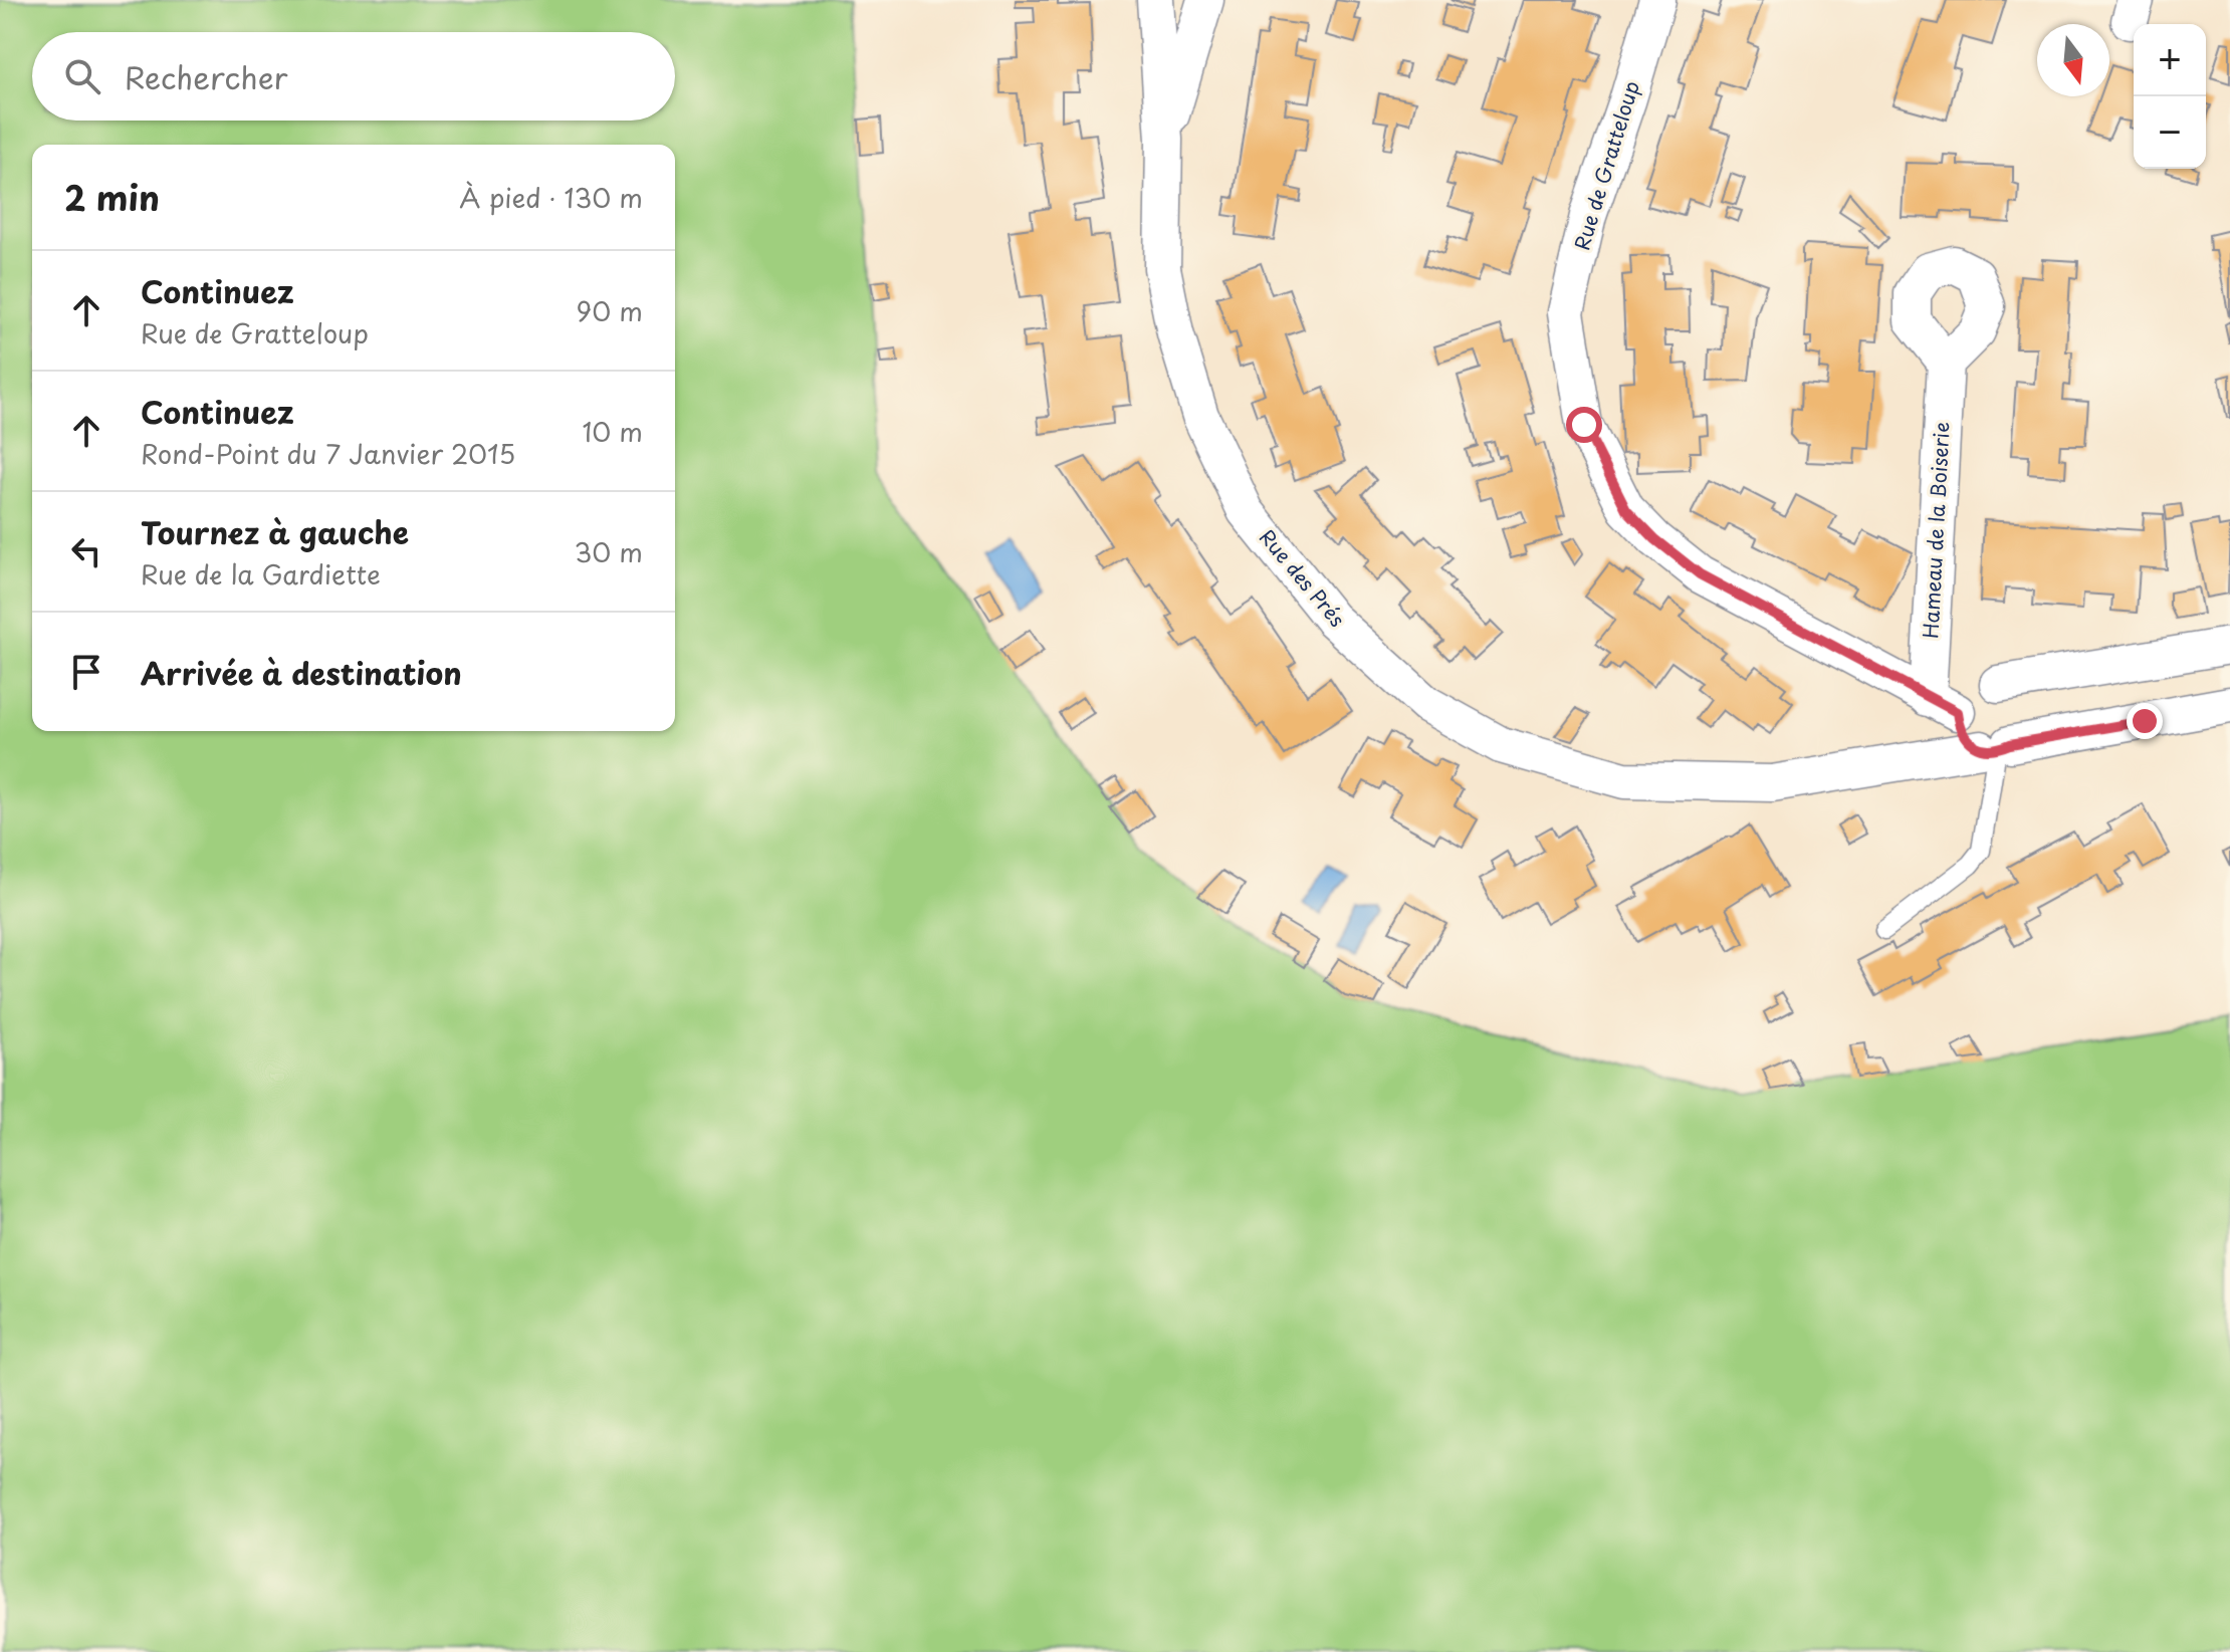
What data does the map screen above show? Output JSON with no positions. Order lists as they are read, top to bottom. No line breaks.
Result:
{"streets":{"street":["Rue de Gratteloup","Hameau de la Boiserie","Rue des Prés"]},"crossings":[["Rue de Gratteloup","Hameau de la Boiserie"],["Rue de Gratteloup","Rue des Prés"],["Hameau de la Boiserie","Rue des Prés"]],"north":"bottom","page":{"map_buttons":["+","−"],"search":"Rechercher","heading":["2 min","À pied · 130 m"],"list":[["Continuez","Rue de Gratteloup","90 m"],["Continuez","Rond-Point du 7 Janvier 2015","10 m"],["Tournez à gauche","Rue de la Gardiette","30 m"],"Arrivée à destination"]}}
